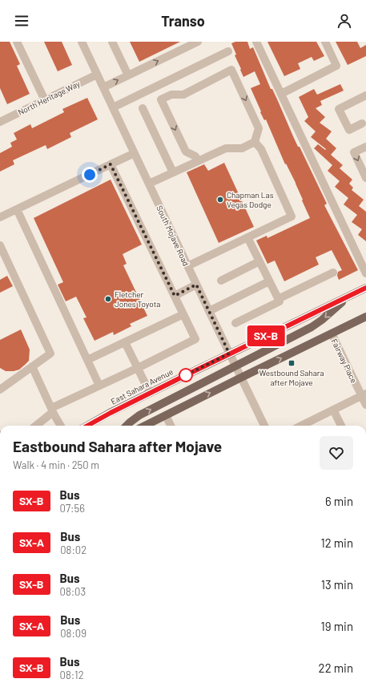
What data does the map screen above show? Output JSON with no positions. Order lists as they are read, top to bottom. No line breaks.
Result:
{"streets":{"main road":["East Sahara Avenue"],"street":["North Heritage Way","South Mojave Road","Fairway Place"]},"crossings":[["North Heritage Way","South Mojave Road"],["South Mojave Road","East Sahara Avenue"]],"places":{"other":["Chapman Las Vegas Dodge","Fletcher Jones Toyota"],"transit":["Westbound Sahara after Mojave"]},"lines":["bus line SX-B"],"page":{"header":"Transo","on_map":"SX-B","heading":["Eastbound Sahara after Mojave","Walk · 4 min · 250 m"],"list":[{"mark":"SX-B","name":"Bus","note":"07:56","value":"6 min"},{"mark":"SX-A","name":"Bus","note":"08:02","value":"12 min"},{"mark":"SX-B","name":"Bus","note":"08:03","value":"13 min"},{"mark":"SX-A","name":"Bus","note":"08:09","value":"19 min"},{"mark":"SX-B","name":"Bus","note":"08:12","value":"22 min"}]}}
